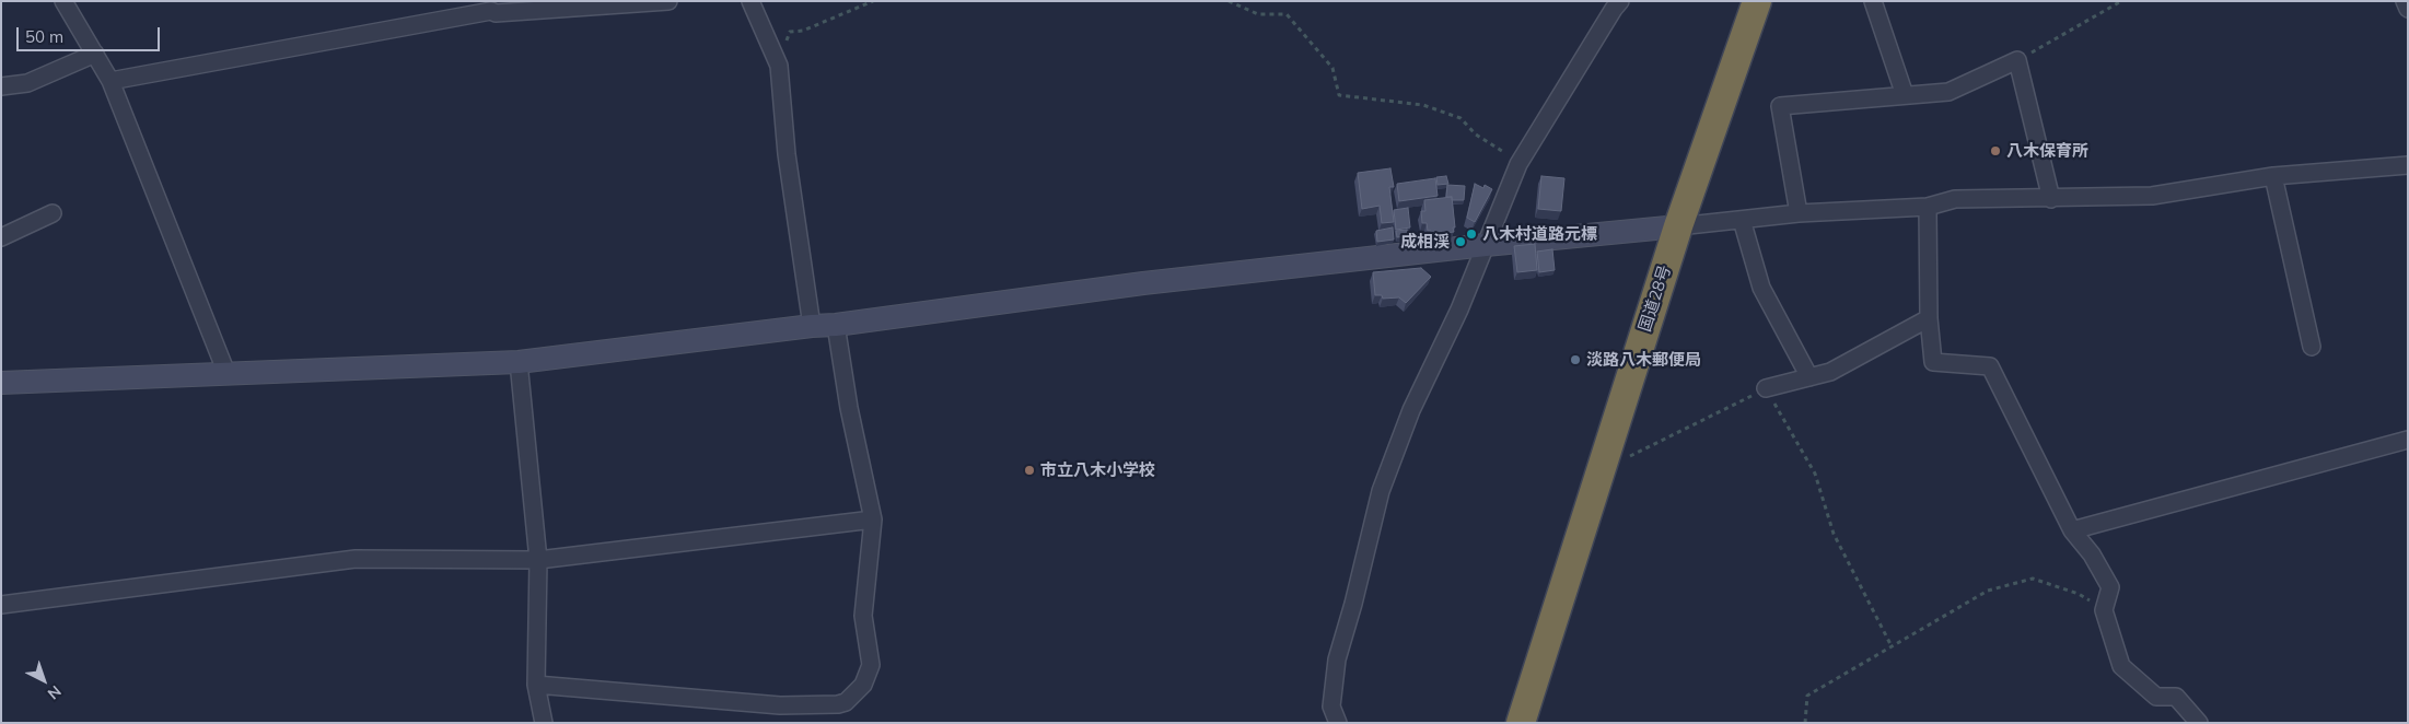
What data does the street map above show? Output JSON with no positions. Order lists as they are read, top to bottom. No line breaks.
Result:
{"streets":{"highway":["国道28号"]},"places":["八木保育所","八木村道路元標","成相渓","淡路八木郵便局","市立八木小学校"],"scale_bar":"50 m","north":"bottom right"}
